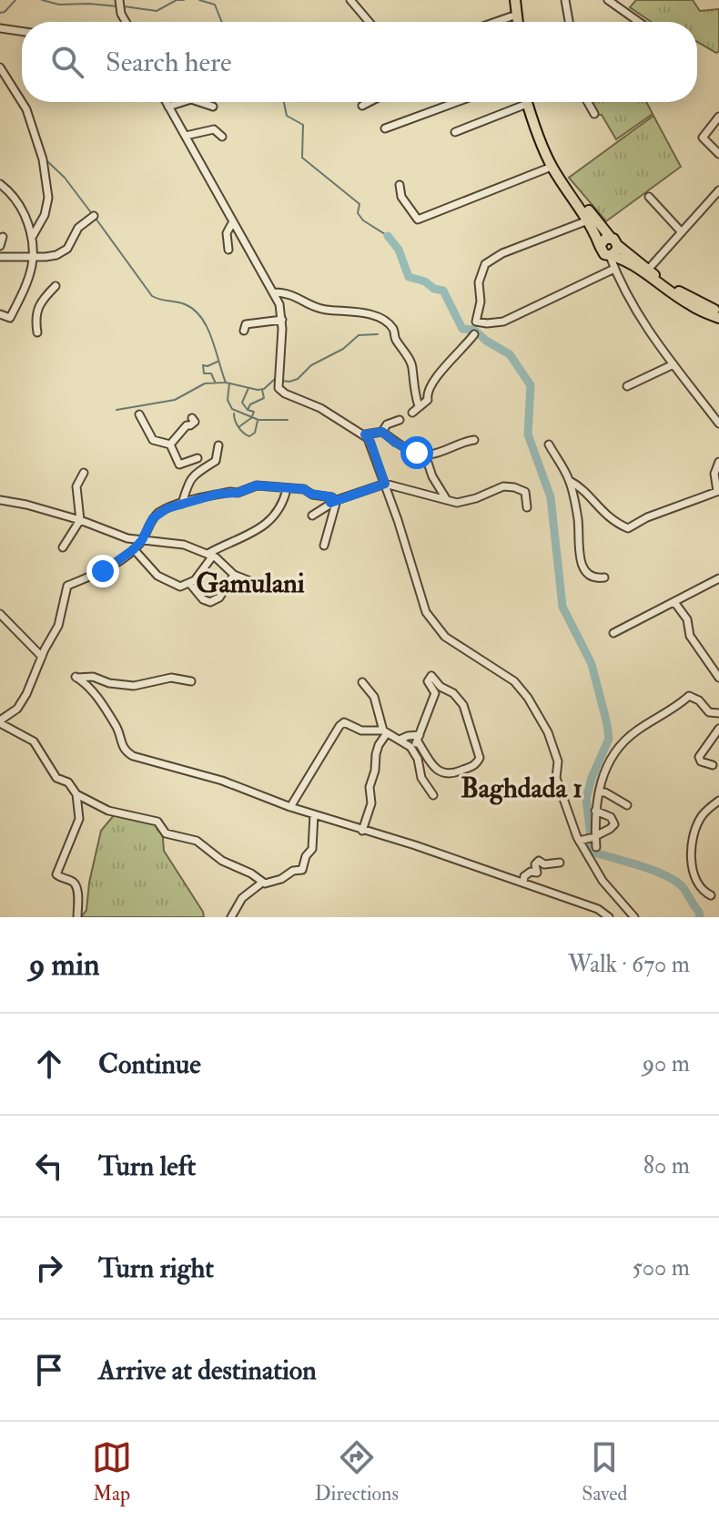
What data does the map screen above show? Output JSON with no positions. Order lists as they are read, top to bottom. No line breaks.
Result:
{"districts":["Gamulani","Baghdada 1"],"page":{"search":"Search here","heading":["9 min","Walk · 670 m"],"list":[["Continue","90 m"],["Turn left","80 m"],["Turn right","500 m"],"Arrive at destination"],"nav":["Map","Directions","Saved"]}}
